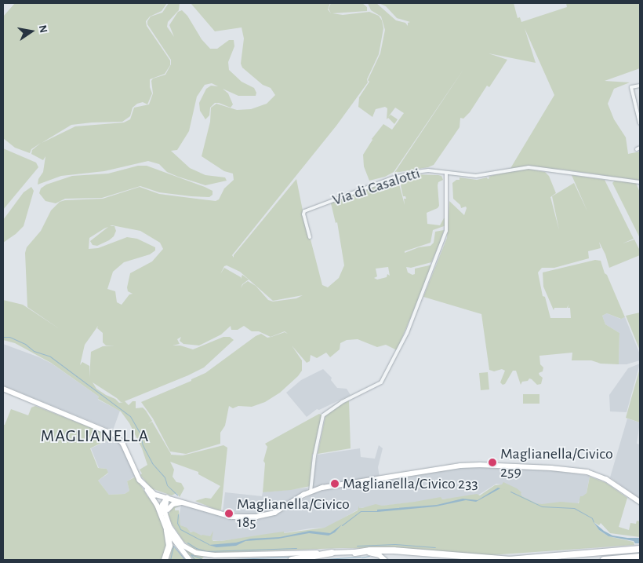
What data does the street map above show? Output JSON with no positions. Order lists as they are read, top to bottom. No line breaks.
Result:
{"streets":{"street":["Via di Casalotti"]},"districts":["MAGLIANELLA"],"places":["Maglianella/Civico 259","Maglianella/Civico 233","Maglianella/Civico 185"],"north":"right"}
